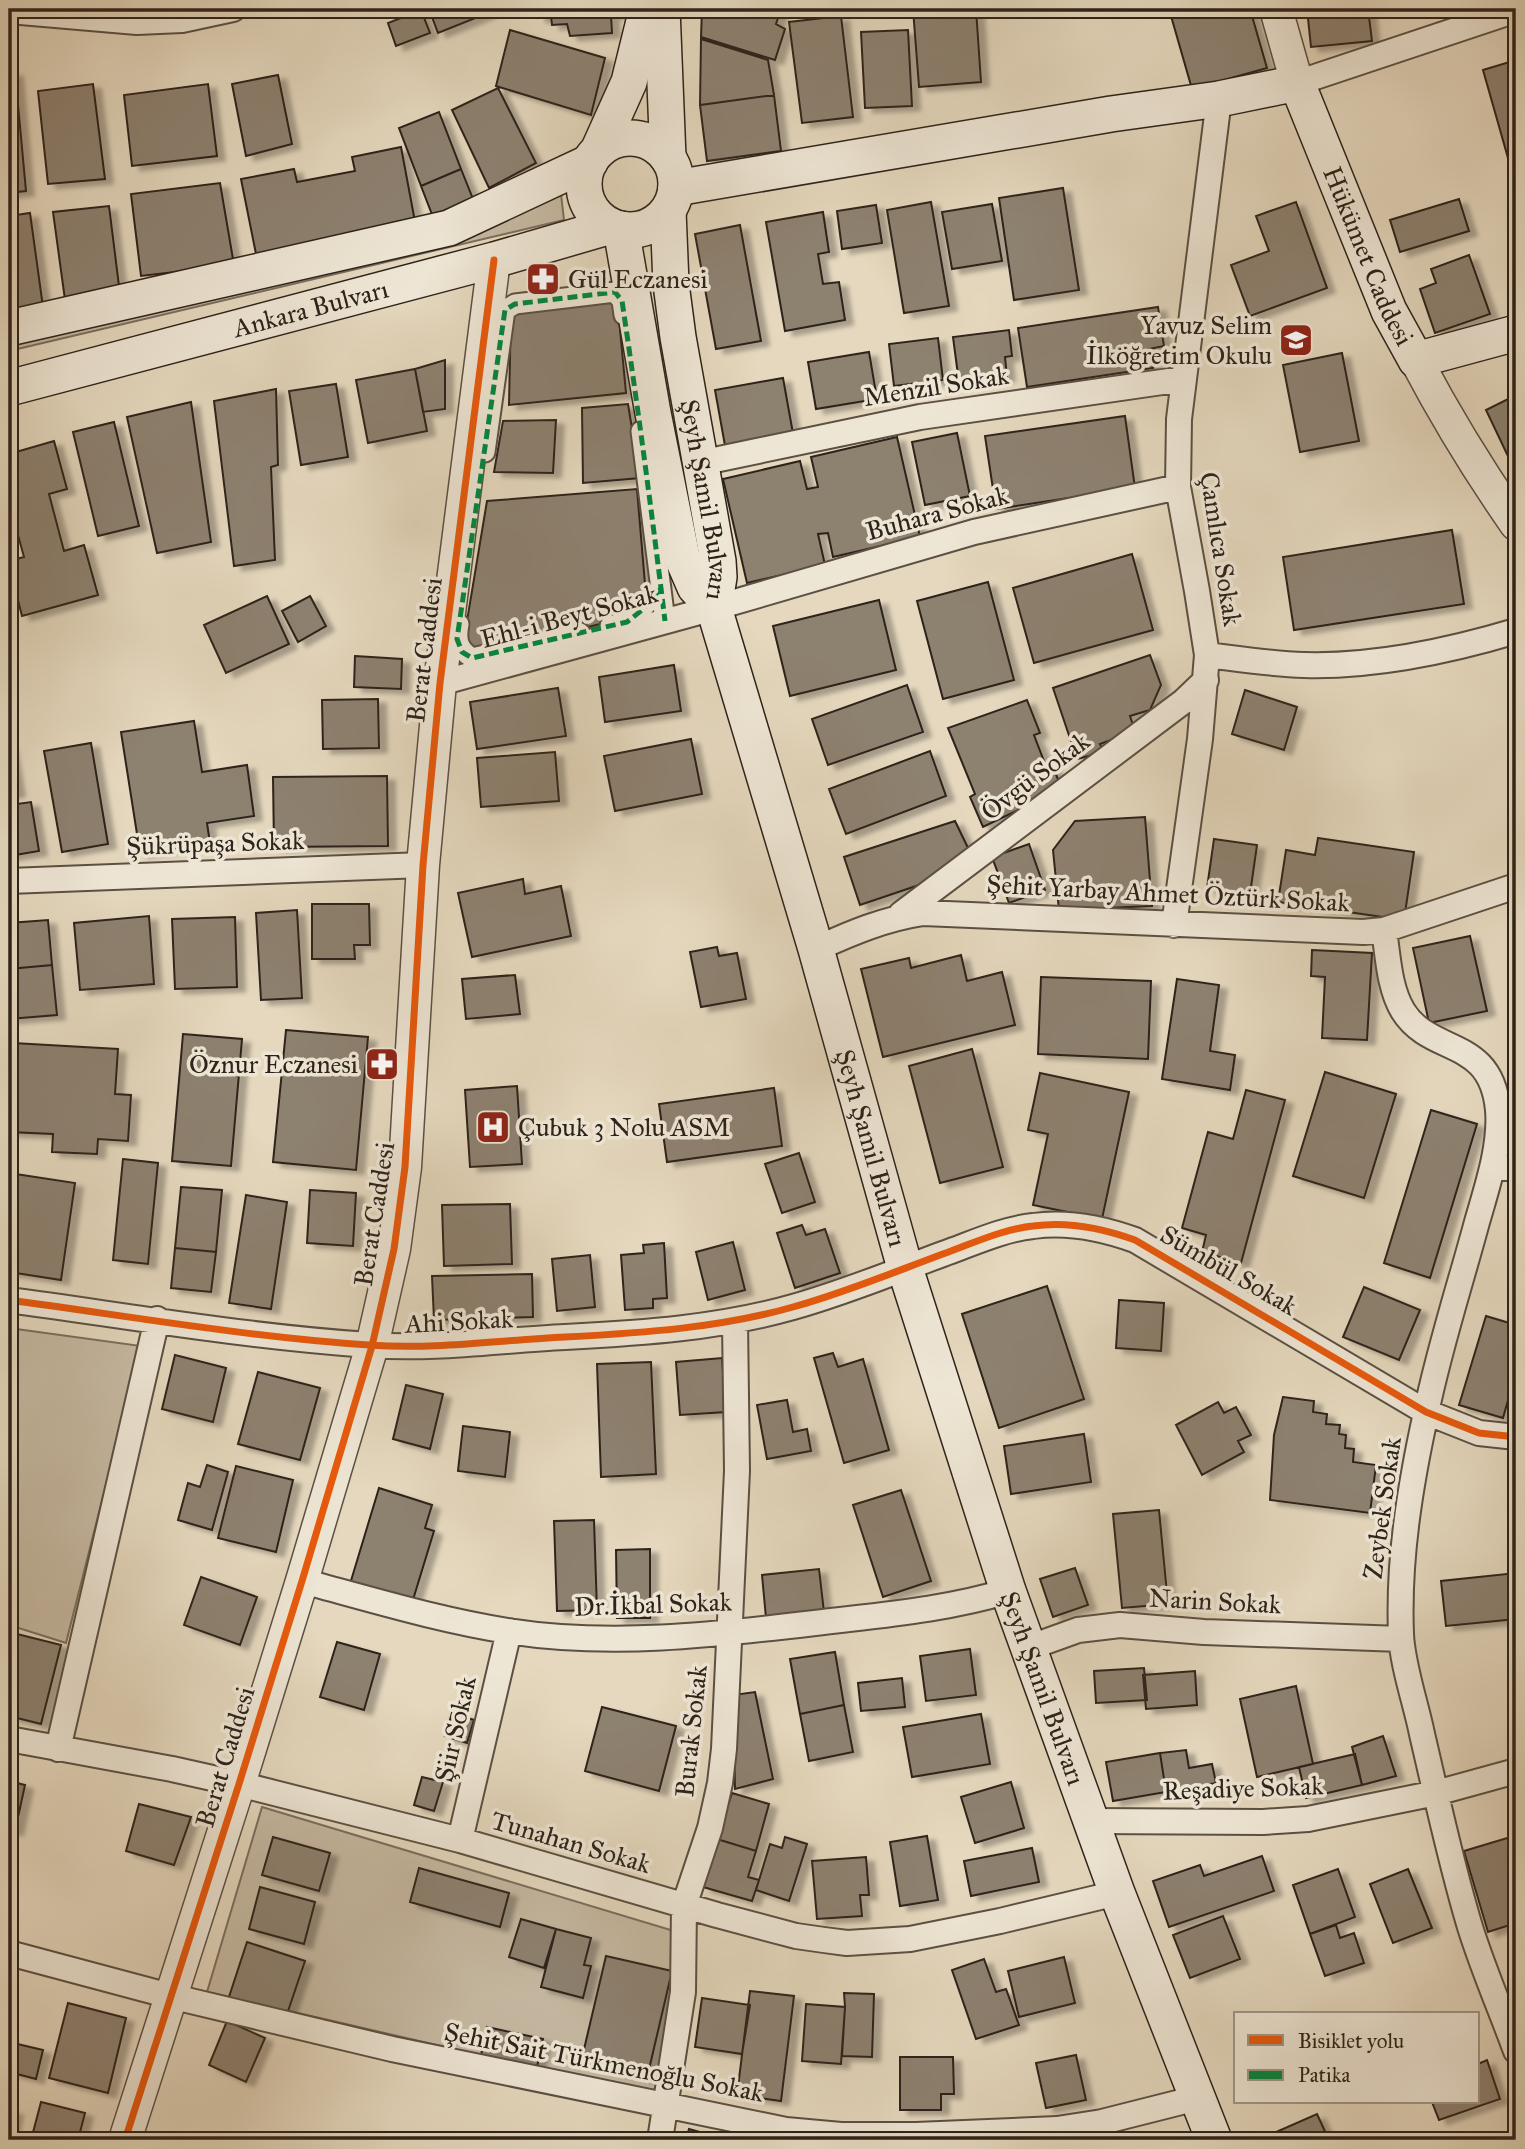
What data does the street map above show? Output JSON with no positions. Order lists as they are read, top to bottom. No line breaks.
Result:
{"streets":{"main road":["Hükümet Caddesi","Ankara Bulvarı","Şeyh Şamil Bulvarı"],"street":["Menzil Sokak","Buhara Sokak","Çamlıca Sokak","Ehl-i Beyt Sokak","Berat Caddesi","Övgü Sokak","Şükrüpaşa Sokak","Şehit Yarbay Ahmet Öztürk Sokak","Sümbül Sokak","Ahi Sokak","Zeybek Sokak","Narin Sokak","Dr.İkbal Sokak","Şiir Sokak","Burak Sokak","Reşadiye Sokak","Tunahan Sokak","Şehit Sait Türkmenoğlu Sokak"]},"crossings":[["Ankara Bulvarı","Şeyh Şamil Bulvarı"],["Ankara Bulvarı","Berat Caddesi"],["Menzil Sokak","Şeyh Şamil Bulvarı"],["Menzil Sokak","Çamlıca Sokak"],["Şeyh Şamil Bulvarı","Buhara Sokak"],["Şeyh Şamil Bulvarı","Ehl-i Beyt Sokak"],["Şeyh Şamil Bulvarı","Şehit Yarbay Ahmet Öztürk Sokak"],["Şeyh Şamil Bulvarı","Sümbül Sokak"],["Şeyh Şamil Bulvarı","Ahi Sokak"],["Şeyh Şamil Bulvarı","Narin Sokak"],["Şeyh Şamil Bulvarı","Dr.İkbal Sokak"],["Şeyh Şamil Bulvarı","Reşadiye Sokak"],["Şeyh Şamil Bulvarı","Tunahan Sokak"],["Şeyh Şamil Bulvarı","Şehit Sait Türkmenoğlu Sokak"],["Buhara Sokak","Çamlıca Sokak"],["Buhara Sokak","Ehl-i Beyt Sokak"],["Çamlıca Sokak","Övgü Sokak"],["Çamlıca Sokak","Şehit Yarbay Ahmet Öztürk Sokak"],["Ehl-i Beyt Sokak","Berat Caddesi"],["Berat Caddesi","Şükrüpaşa Sokak"],["Berat Caddesi","Ahi Sokak"],["Berat Caddesi","Dr.İkbal Sokak"],["Berat Caddesi","Tunahan Sokak"],["Berat Caddesi","Şehit Sait Türkmenoğlu Sokak"],["Övgü Sokak","Şehit Yarbay Ahmet Öztürk Sokak"],["Şehit Yarbay Ahmet Öztürk Sokak","Zeybek Sokak"],["Sümbül Sokak","Ahi Sokak"],["Sümbül Sokak","Zeybek Sokak"],["Ahi Sokak","Burak Sokak"],["Zeybek Sokak","Narin Sokak"],["Zeybek Sokak","Reşadiye Sokak"],["Dr.İkbal Sokak","Şiir Sokak"],["Dr.İkbal Sokak","Burak Sokak"],["Şiir Sokak","Tunahan Sokak"],["Burak Sokak","Tunahan Sokak"],["Burak Sokak","Şehit Sait Türkmenoğlu Sokak"]],"places":{"pharmacy":["Gül Eczanesi","Öznur Eczanesi"],"school or university":["Yavuz Selim İlköğretim Okulu"],"hospital":["Çubuk 3 Nolu ASM"]},"legend":["Bisiklet yolu","Patika"]}
